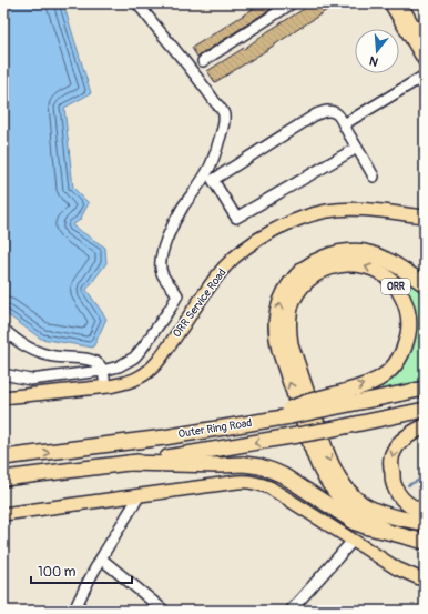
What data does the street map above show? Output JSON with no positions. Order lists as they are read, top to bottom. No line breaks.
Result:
{"streets":{"highway":["ORR","Outer Ring Road"],"main road":["ORR Service Road"]},"crossings":[["ORR","Outer Ring Road"]],"scale_bar":"100 m","north":"bottom"}
